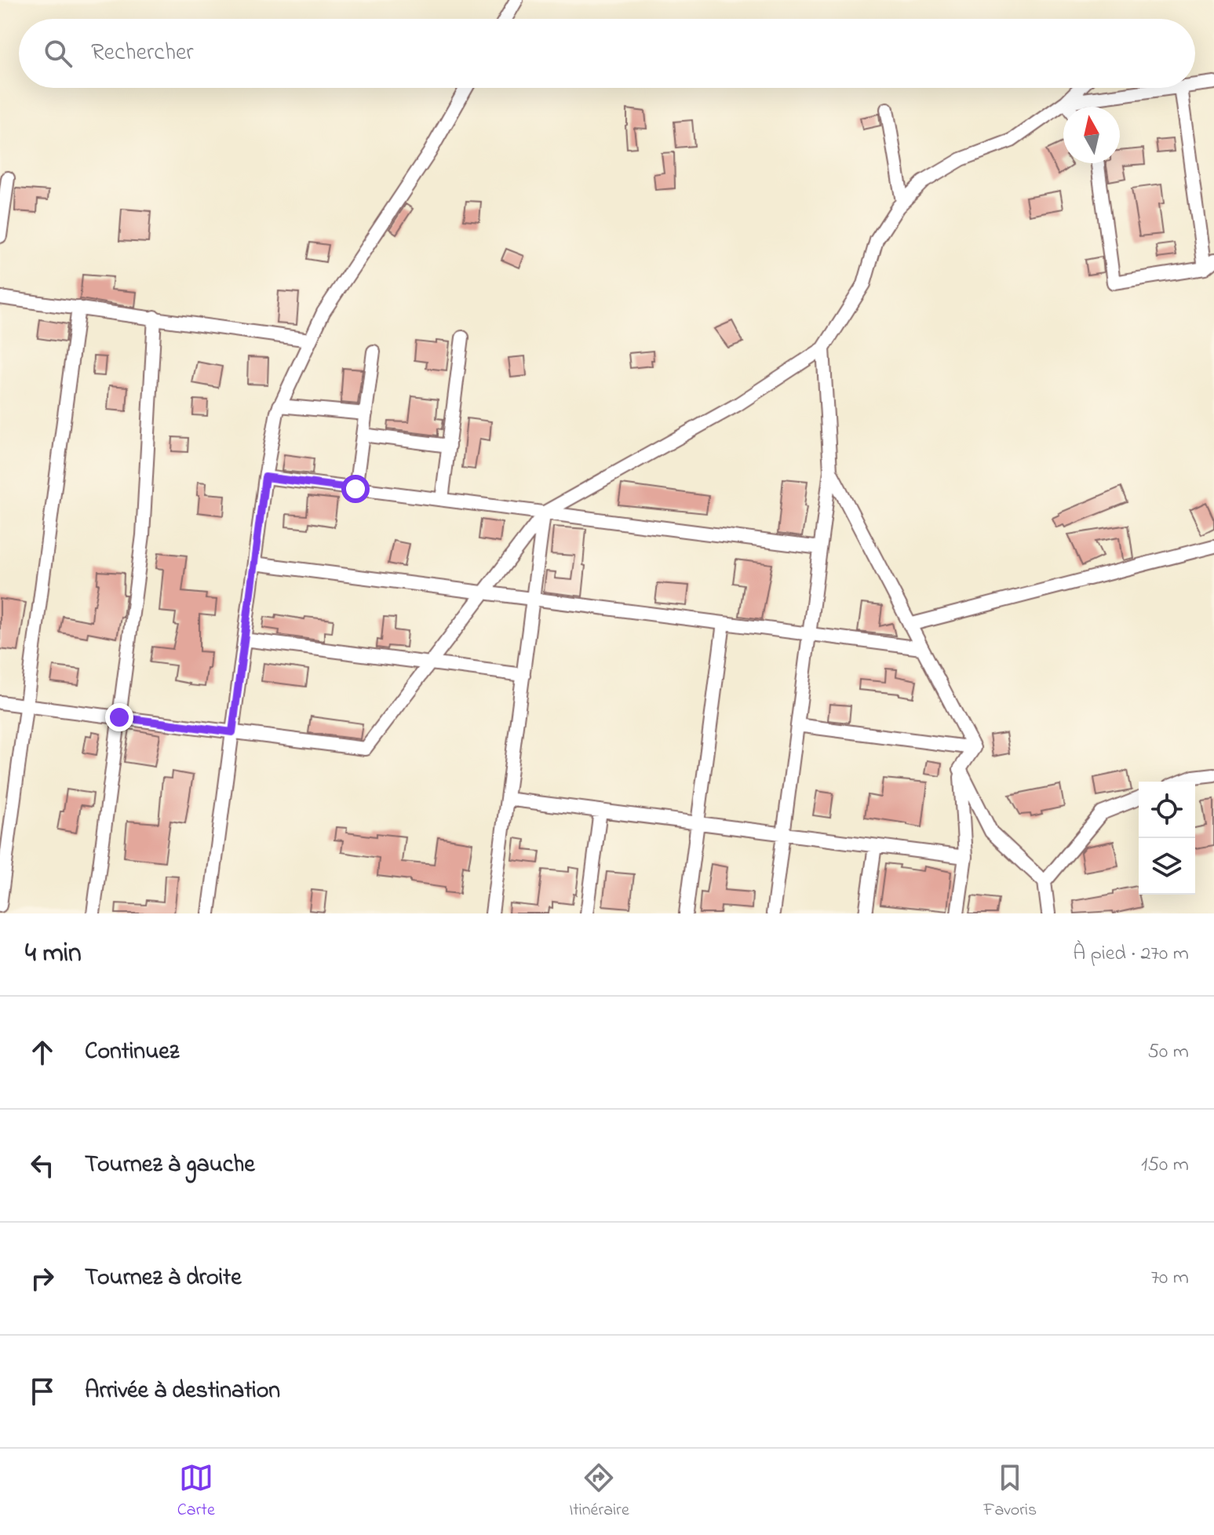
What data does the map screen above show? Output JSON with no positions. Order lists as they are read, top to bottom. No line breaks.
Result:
{"north":"top","page":{"search":"Rechercher","heading":["4 min","À pied · 270 m"],"list":[["Continuez","50 m"],["Tournez à gauche","150 m"],["Tournez à droite","70 m"],"Arrivée à destination"],"nav":["Carte","Itinéraire","Favoris"]}}
